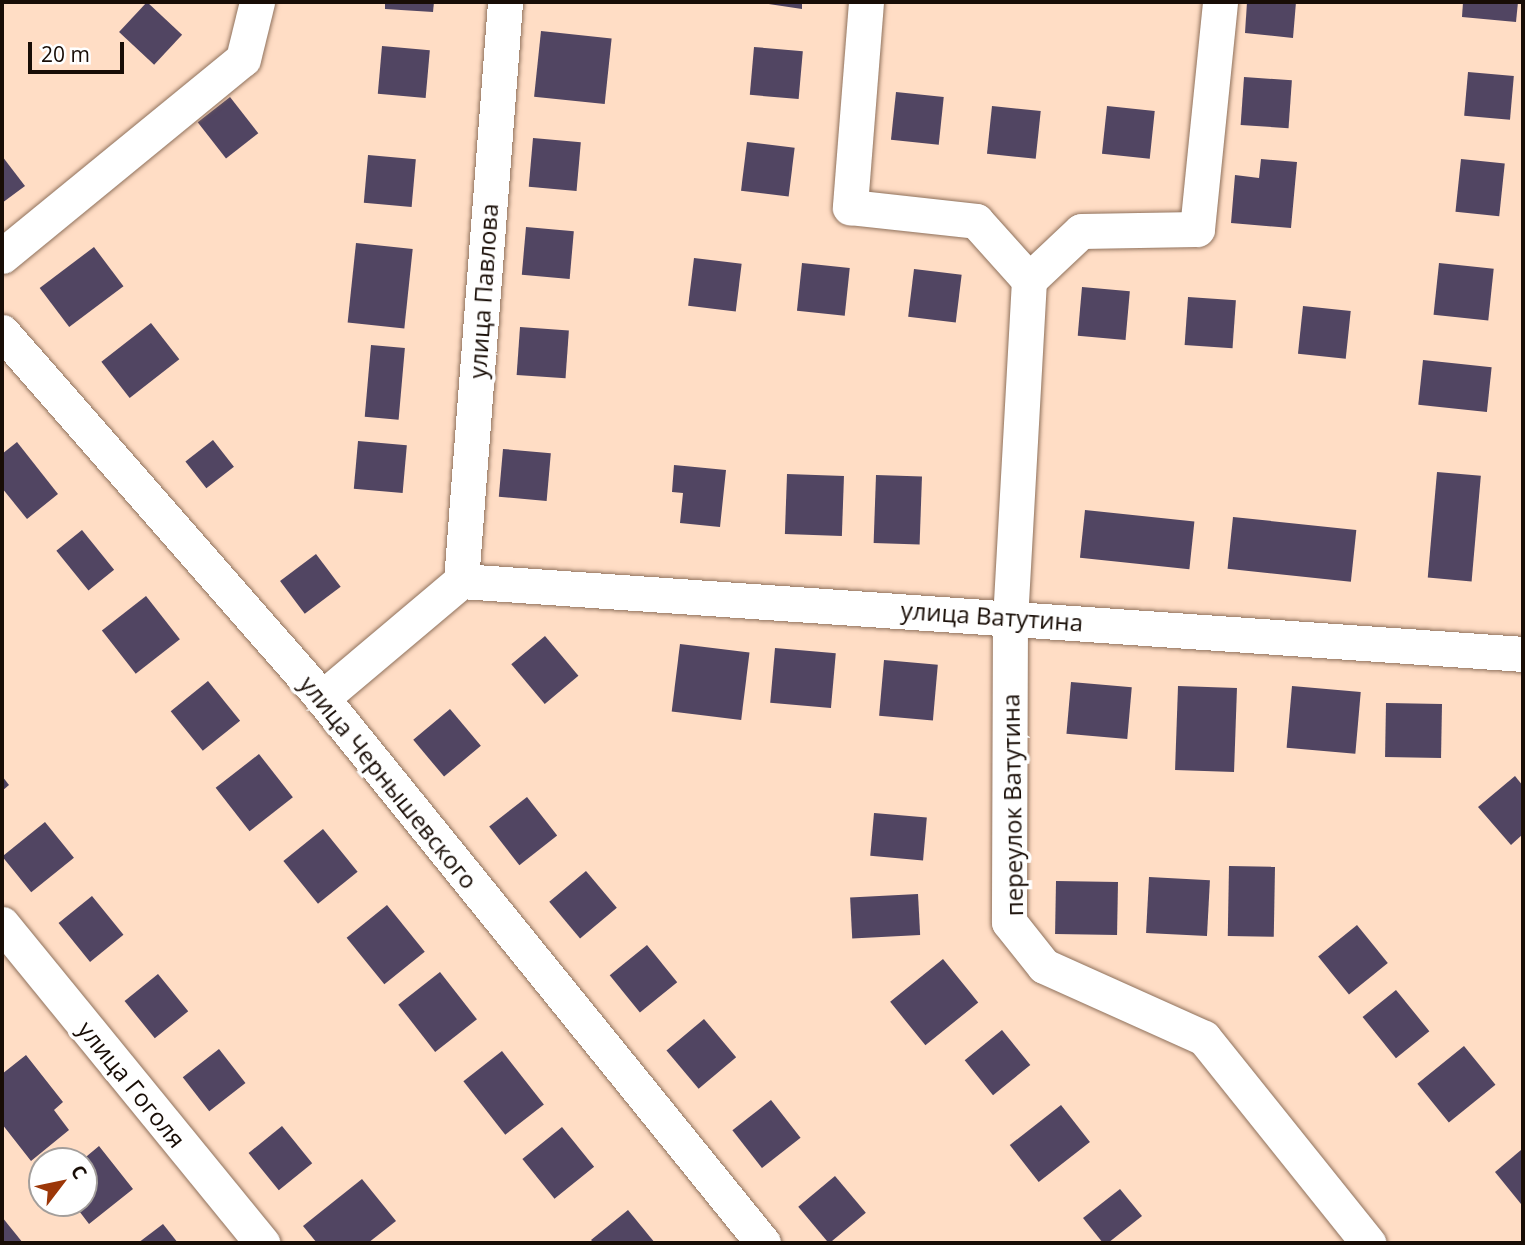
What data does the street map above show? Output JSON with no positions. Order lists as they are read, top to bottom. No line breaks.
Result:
{"streets":{"street":["улица Павлова","улица Ватутина","улица Чернышевского","переулок Ватутина","улица Гоголя"]},"crossings":[["улица Павлова","улица Ватутина"],["улица Ватутина","переулок Ватутина"]],"scale_bar":"20 m","north":"top right"}
